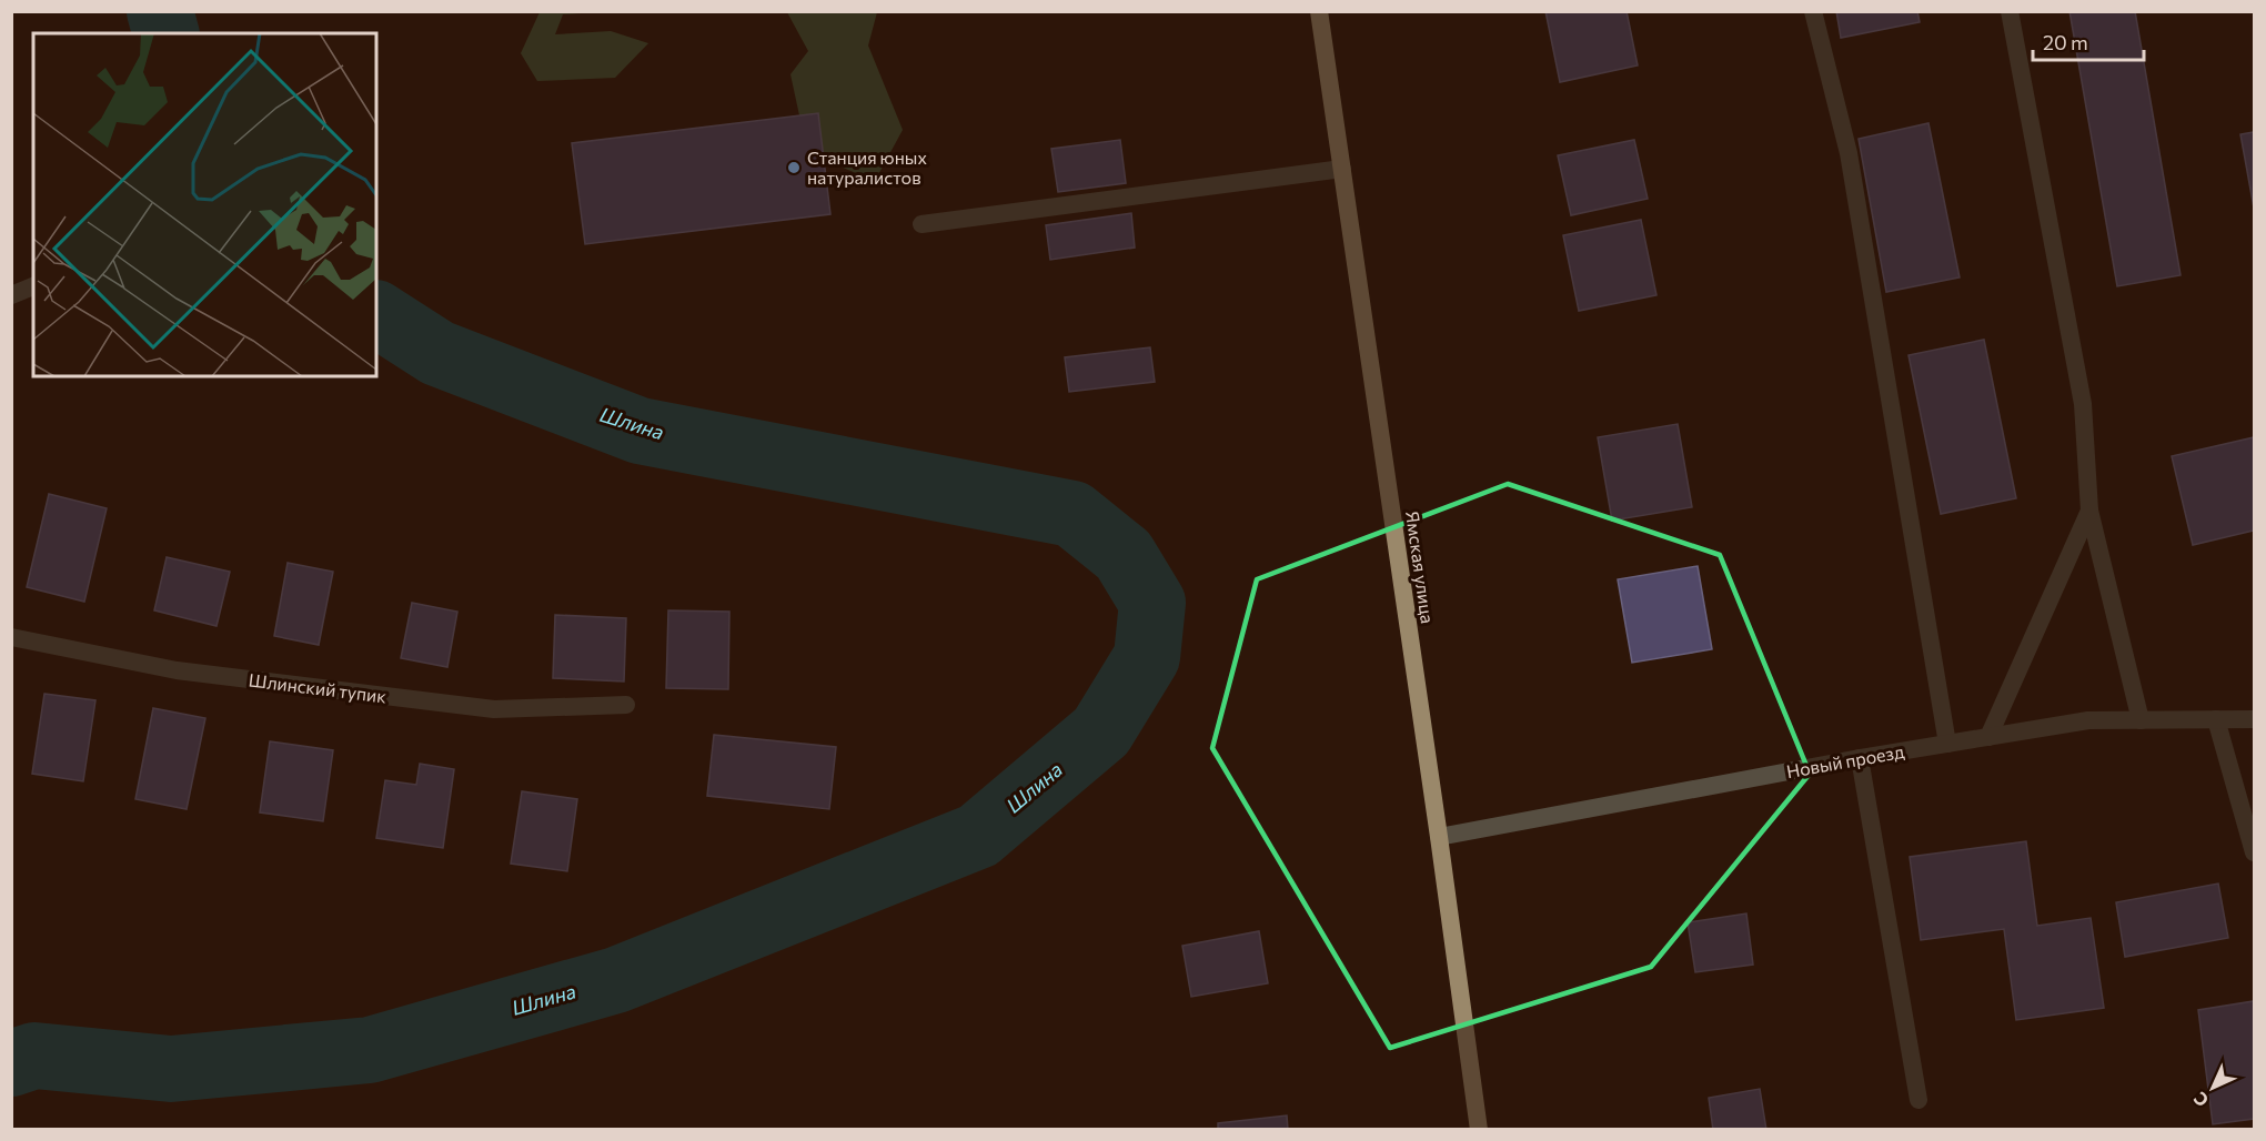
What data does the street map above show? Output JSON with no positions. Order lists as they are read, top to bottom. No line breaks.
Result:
{"streets":{"highway":["Ямская улица"],"street":["Шлинский тупик","Новый проезд"]},"crossings":[["Ямская улица","Новый проезд"]],"water":["Шлина"],"places":["Станция юных натуралистов"],"scale_bar":"20 m","north":"bottom left"}
